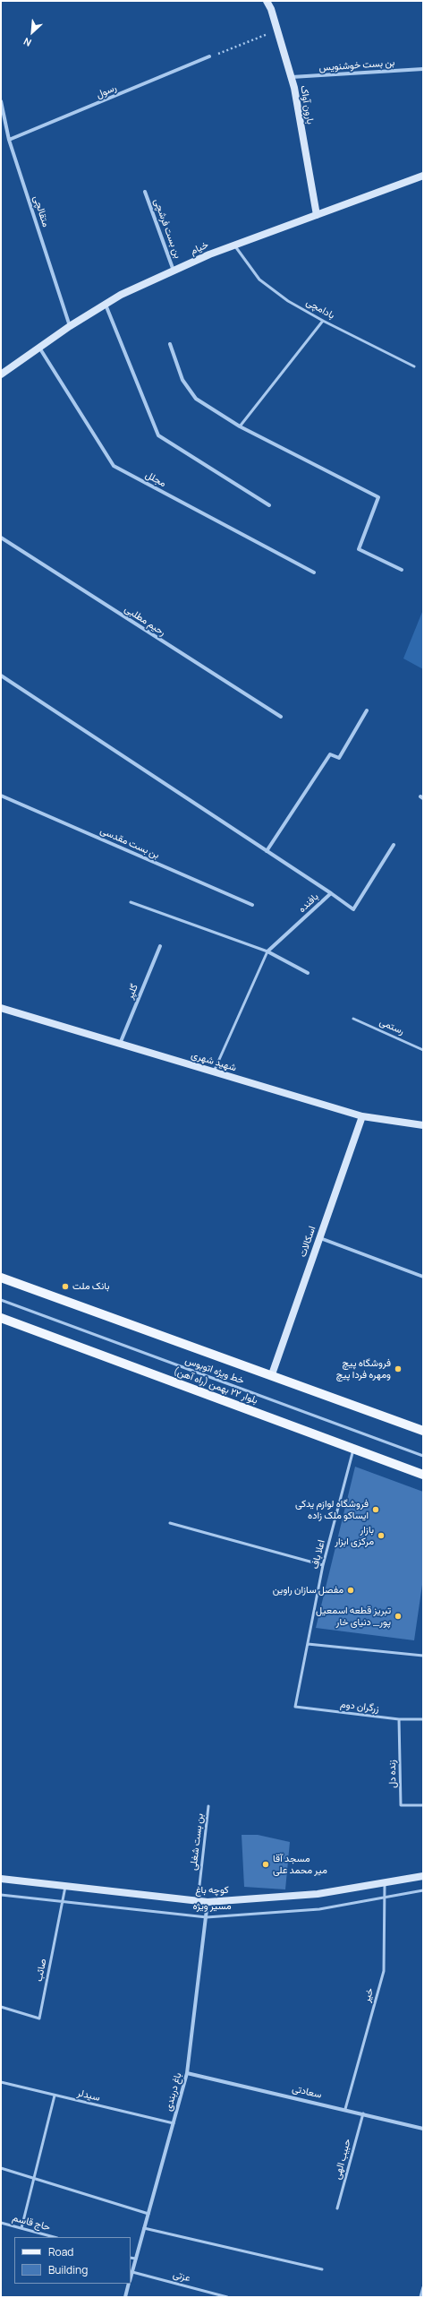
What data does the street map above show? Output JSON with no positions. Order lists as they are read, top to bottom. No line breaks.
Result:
{"streets":{"main road":["بارون آواک","خیام","شهید شهری","اسکالات","بلوار ۲۲ بهمن (راه آهن)","کوچه باغ"],"street":["بن بست خوشنویس","رسول","متقالچی","بن بست فرشچی","مجلل","رحیم مطلبی","بن بست مقدسی","بافنده","گلپر","باغ دربندی","سعادتی"],"lane":["بادامچی","رستمی","خط ویژه اتوبوس","اعلا باف","زرگران دوم","زنده دل","بن بست شغلی","مسیر ویژه","صائب","خیر","سیدلر","حبیب الهی","حاج قاسم","عزتی"]},"crossings":[["بن بست خوشنویس","بارون آواک"],["رسول","متقالچی"],["بارون آواک","خیام"],["متقالچی","خیام"],["بن بست فرشچی","خیام"],["خیام","بادامچی"],["خیام","مجلل"],["بافنده","شهید شهری"],["گلپر","شهید شهری"],["شهید شهری","اسکالات"],["بلوار ۲۲ بهمن (راه آهن)","اعلا باف"],["اعلا باف","زرگران دوم"],["زرگران دوم","زنده دل"],["بن بست شغلی","کوچه باغ"],["کوچه باغ","صائب"],["کوچه باغ","خیر"],["کوچه باغ","باغ دربندی"],["مسیر ویژه","صائب"],["مسیر ویژه","خیر"],["مسیر ویژه","باغ دربندی"],["خیر","سعادتی"],["باغ دربندی","سعادتی"],["باغ دربندی","سیدلر"],["باغ دربندی","عزتی"],["سعادتی","حبیب الهی"]],"places":["بانک ملت","فروشگاه پیچ ومهره فردا پیچ","فروشگاه لوازم یدکی ایساکو ملک زاده","بازار مرکزی ابزار","مفصل سازان راوین","تبریز قطعه اسمعیل پور_ دنیای خار","مسجد آقا میر محمد علی"],"legend":["Road","Building"],"north":"bottom left"}
